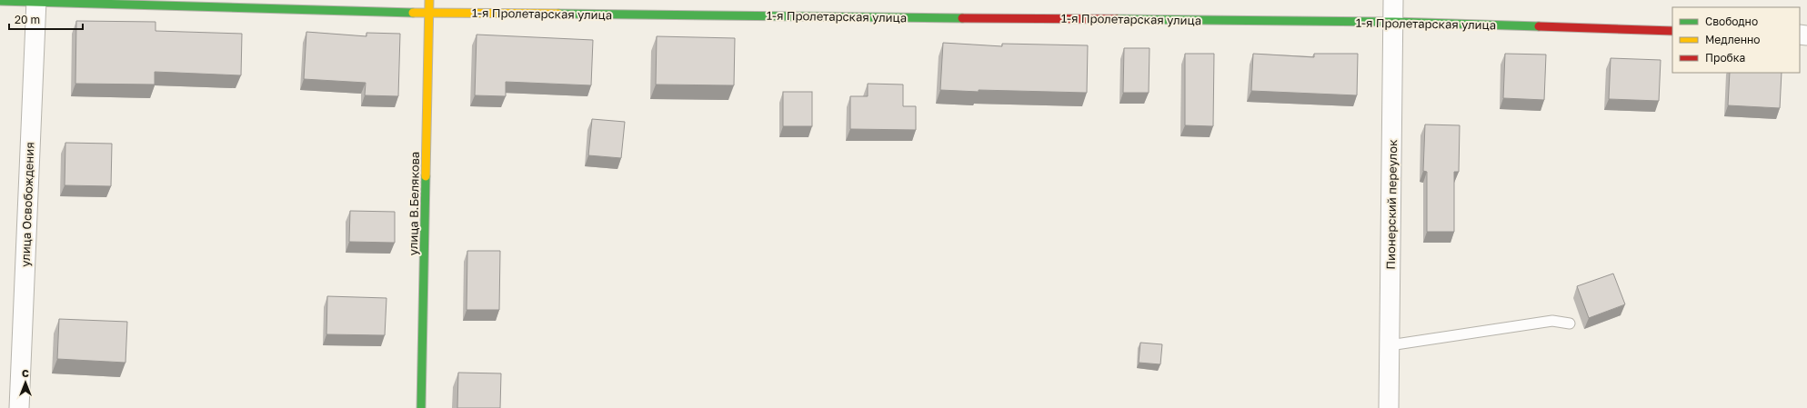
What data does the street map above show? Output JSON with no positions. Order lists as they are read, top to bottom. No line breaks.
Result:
{"streets":{"street":["1-я Пролетарская улица","улица В.Белякова","улица Освобождения","Пионерский переулок"]},"crossings":[["1-я Пролетарская улица","улица В.Белякова"],["1-я Пролетарская улица","улица Освобождения"],["1-я Пролетарская улица","Пионерский переулок"]],"legend":["Свободно","Медленно","Пробка"],"scale_bar":"20 m","north":"top"}
